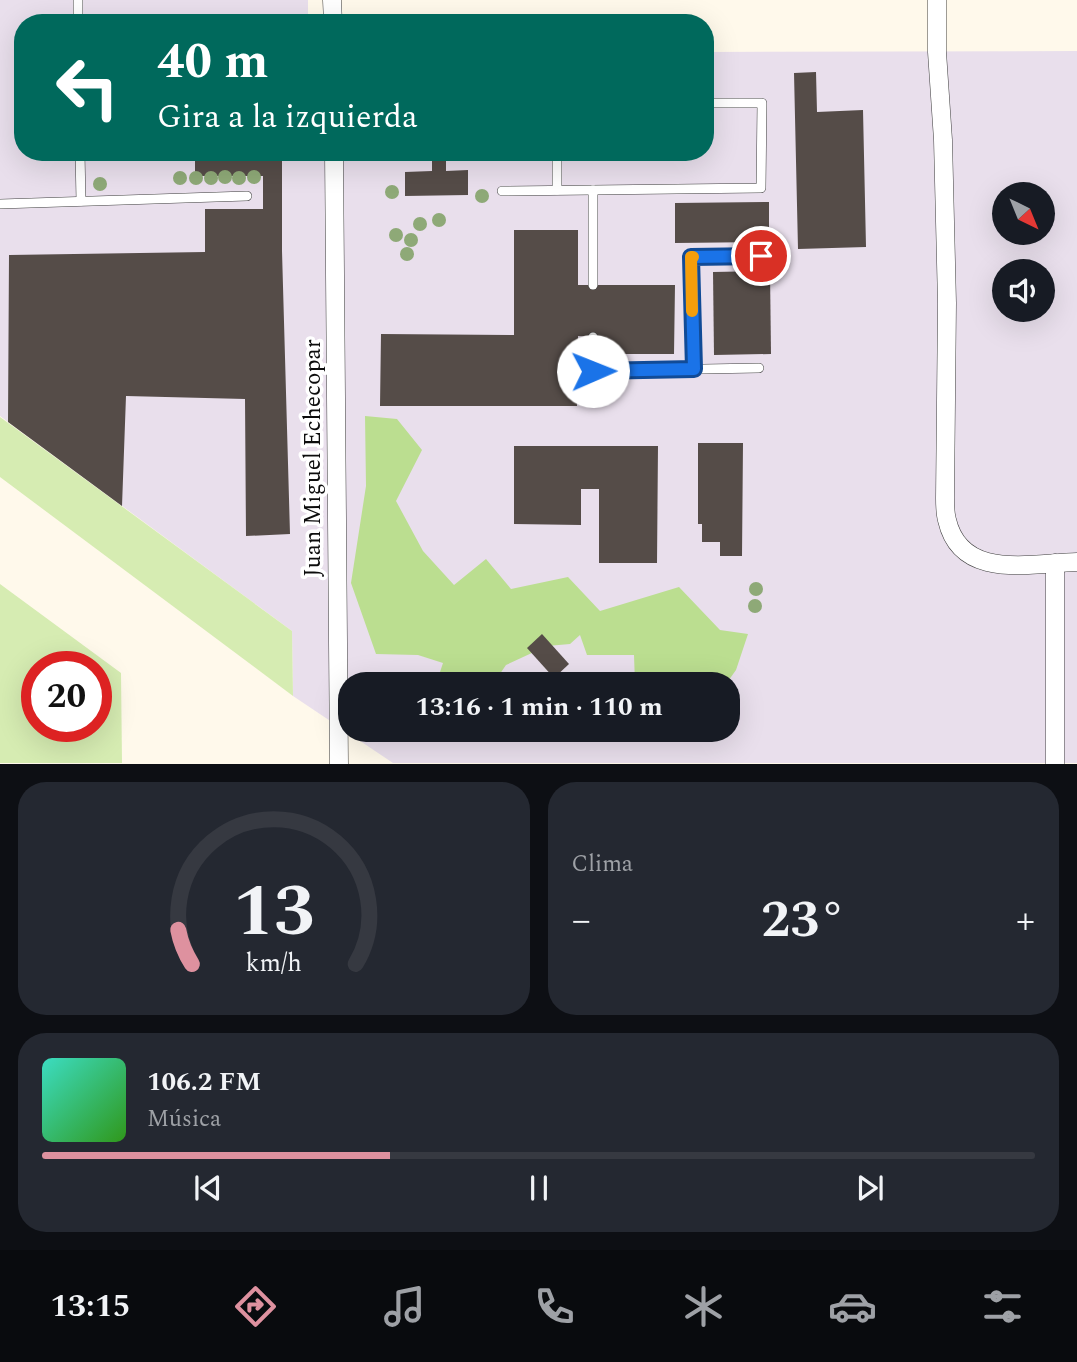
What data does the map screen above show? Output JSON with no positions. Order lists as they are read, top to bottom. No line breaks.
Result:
{"streets":{"street":["Juan Miguel Echecopar"]},"north":"bottom right","page":{"turn":["40 m","Gira a la izquierda"],"limit":"20","trip":"13:16 · 1 min · 110 m","tile":"Clima","heat":["−","23°","+"],"song":["106.2 FM","Música"],"tabs":"13:15","gauge":["13","km/h"]}}
